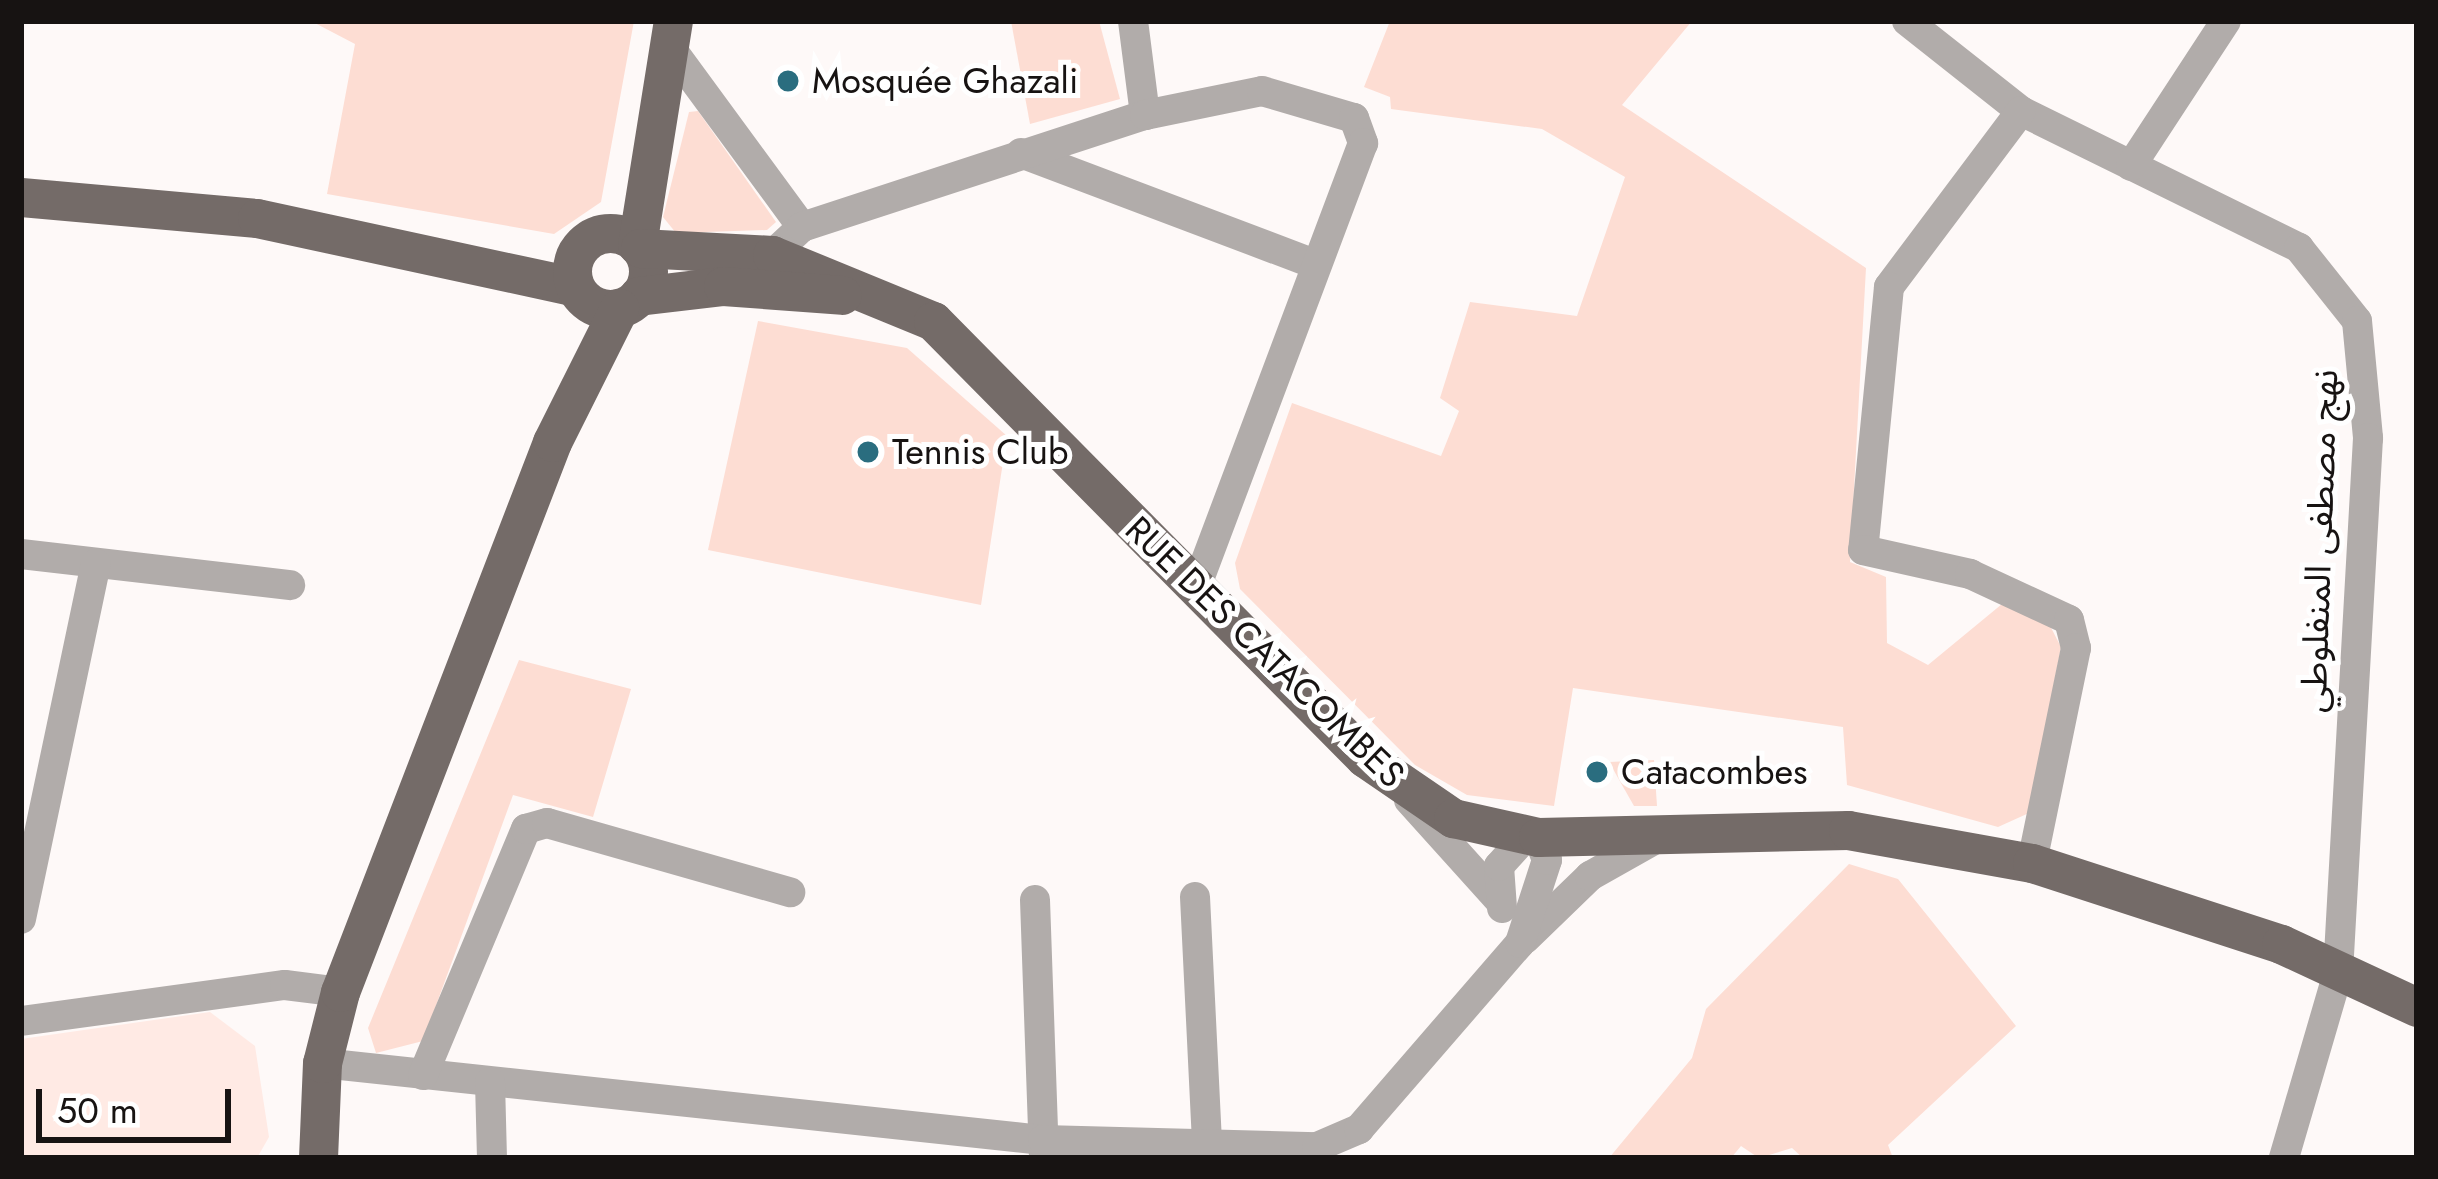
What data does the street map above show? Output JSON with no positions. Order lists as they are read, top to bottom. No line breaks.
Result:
{"streets":{"main road":["RUE DES CATACOMBES"],"street":["نهج مصطفى المنفلوطي"]},"crossings":[["نهج مصطفى المنفلوطي","RUE DES CATACOMBES"]],"places":["Mosquée Ghazali","Tennis Club","Catacombes"],"scale_bar":"50 m"}
